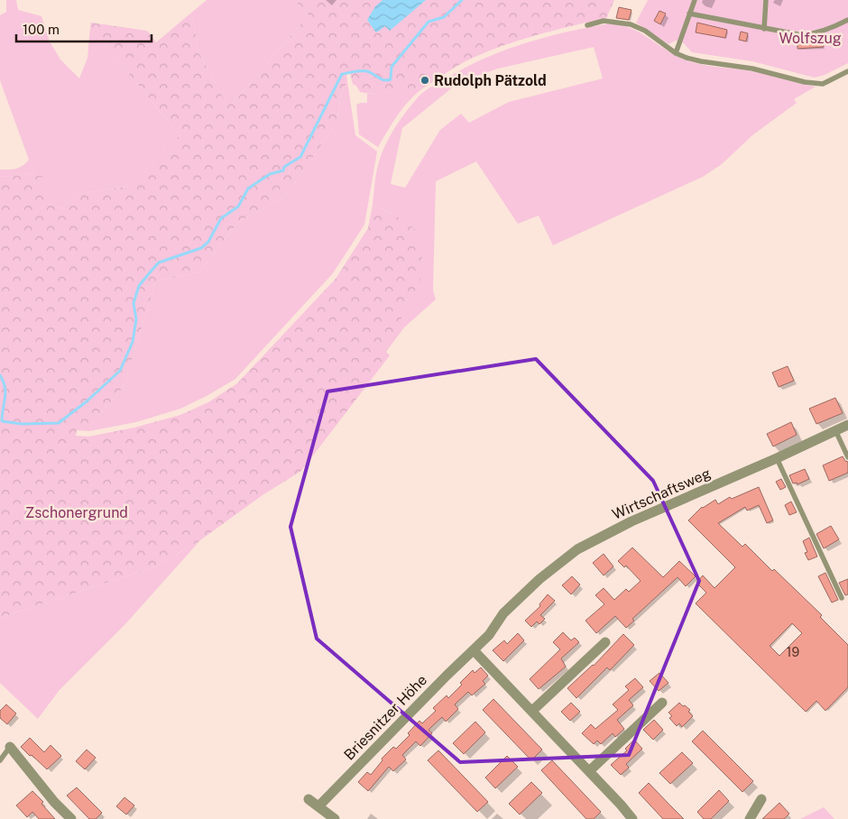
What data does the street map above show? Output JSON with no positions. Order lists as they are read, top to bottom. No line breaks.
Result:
{"streets":{"street":["Wirtschaftsweg","Briesnitzer Höhe"]},"crossings":[["Wirtschaftsweg","Briesnitzer Höhe"]],"parks":["Wolfszug","Zschonergrund"],"places":["Rudolph Pätzold"],"house_numbers":["19"],"scale_bar":"100 m"}
